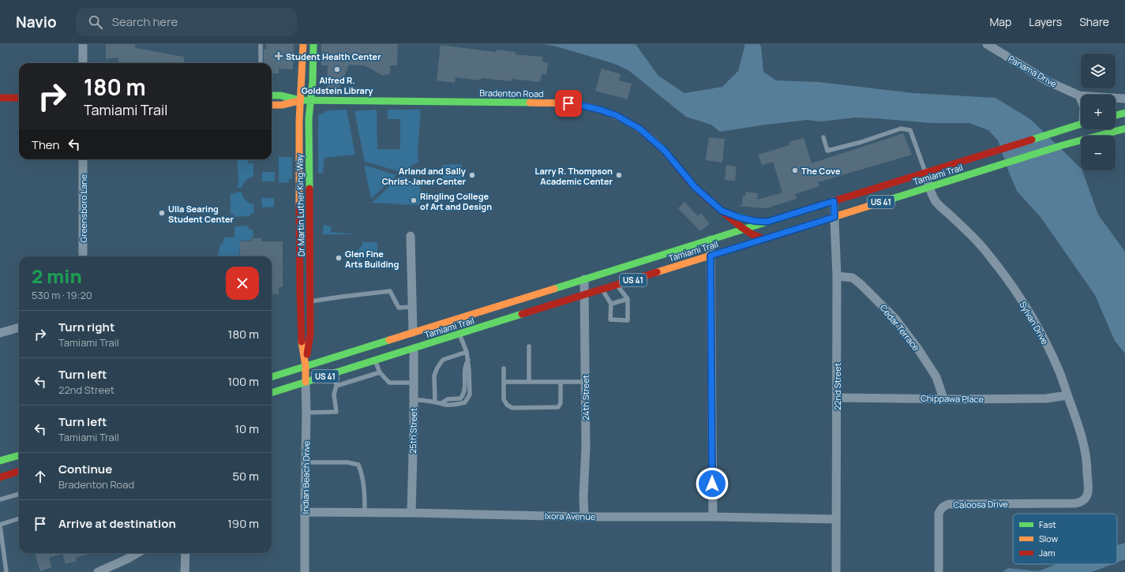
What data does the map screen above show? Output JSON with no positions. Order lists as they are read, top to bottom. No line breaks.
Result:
{"streets":{"main road":["Bradenton Road","Tamiami Trail","US 41","Dr Martin Luther King Way"],"street":["Panama Drive","Greensboro Lane","Sylvan Drive","Cedar Terrace","22nd Street","24th Street","Chippawa Place","25th Street","Indian Beach Drive","Caloosa Drive","Ixora Avenue"]},"crossings":[["Bradenton Road","Tamiami Trail"],["Bradenton Road","Dr Martin Luther King Way"],["Tamiami Trail","Dr Martin Luther King Way"],["Tamiami Trail","Sylvan Drive"],["Tamiami Trail","22nd Street"],["Tamiami Trail","24th Street"],["Tamiami Trail","25th Street"],["Tamiami Trail","Indian Beach Drive"],["Dr Martin Luther King Way","Indian Beach Drive"],["Sylvan Drive","Chippawa Place"],["Sylvan Drive","Caloosa Drive"],["Cedar Terrace","22nd Street"],["Cedar Terrace","Chippawa Place"],["22nd Street","Chippawa Place"],["22nd Street","Ixora Avenue"],["24th Street","Ixora Avenue"],["25th Street","Ixora Avenue"],["Indian Beach Drive","Ixora Avenue"]],"places":{"health":["Student Health Center"],"other":["Alfred R. Goldstein Library","The Cove","Arland and Sally Christ-Janer Center","Larry R. Thompson Academic Center","Ringling College of Art and Design","Ulla Searing Student Center","Glen Fine Arts Building"]},"legend":["Fast","Slow","Jam"],"page":{"header":"Navio","search":"Search here","nav":["Map","Layers","Share"],"map_buttons":["+","−"],"turn":["180 m","Tamiami Trail"],"then":"Then","heading":["2 min","530 m · 19:20"],"list":[{"name":"Turn right","note":"Tamiami Trail","value":"180 m"},{"name":"Turn left","note":"22nd Street","value":"100 m"},{"name":"Turn left","note":"Tamiami Trail","value":"10 m"},{"name":"Continue","note":"Bradenton Road","value":"50 m"},{"name":"Arrive at destination","value":"190 m"}]}}
